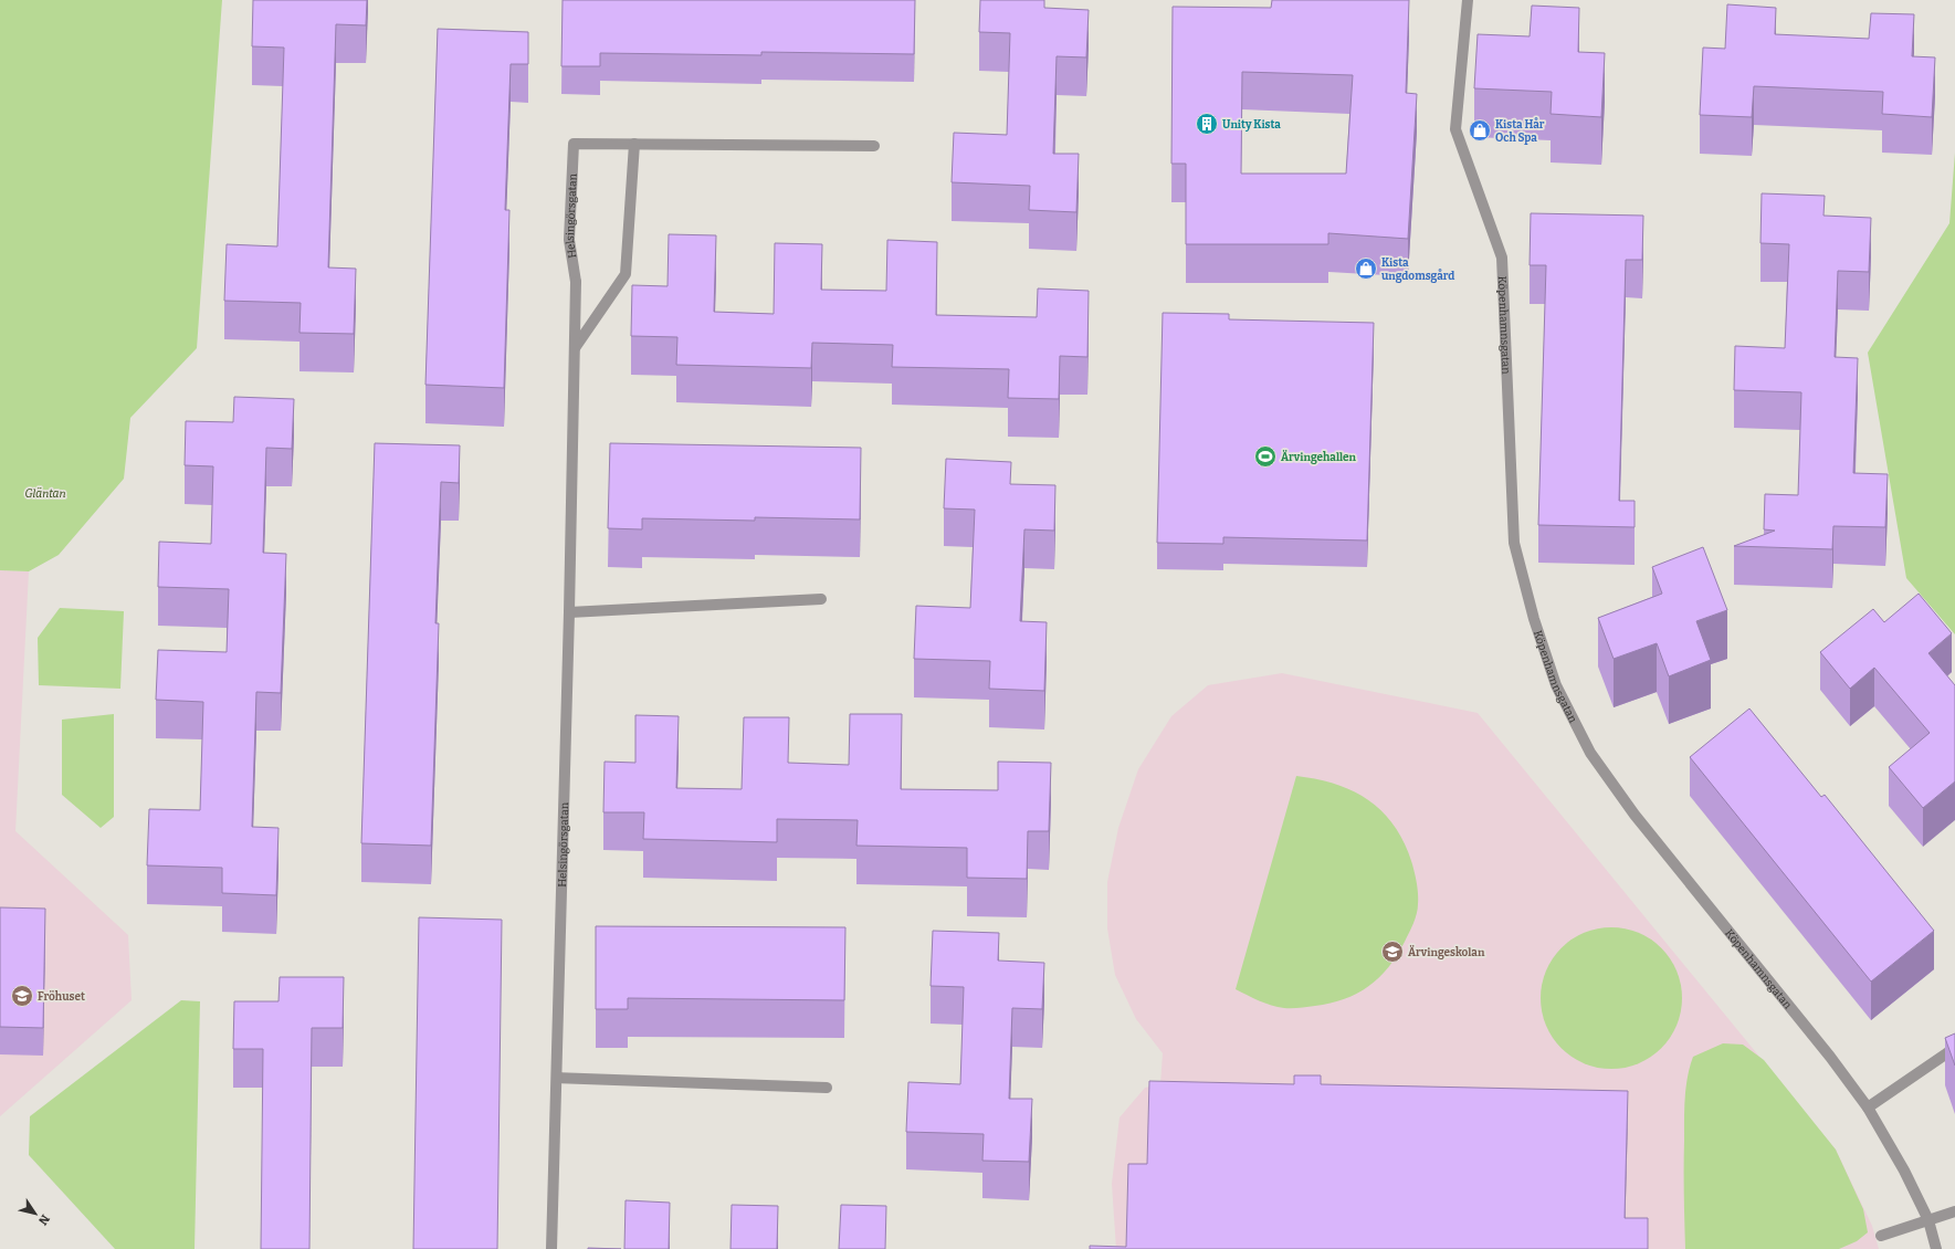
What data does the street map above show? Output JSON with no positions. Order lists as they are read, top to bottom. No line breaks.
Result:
{"streets":{"street":["Helsingörsgatan","Köpenhamnsgatan"]},"parks":["Gläntan"],"places":{"building":["Unity Kista"],"shop":["Kista Hår Och Spa","Kista ungdomsgård"],"sports":["Ärvingehallen"],"school or university":["Ärvingeskolan","Fröhuset"]},"north":"bottom right"}
